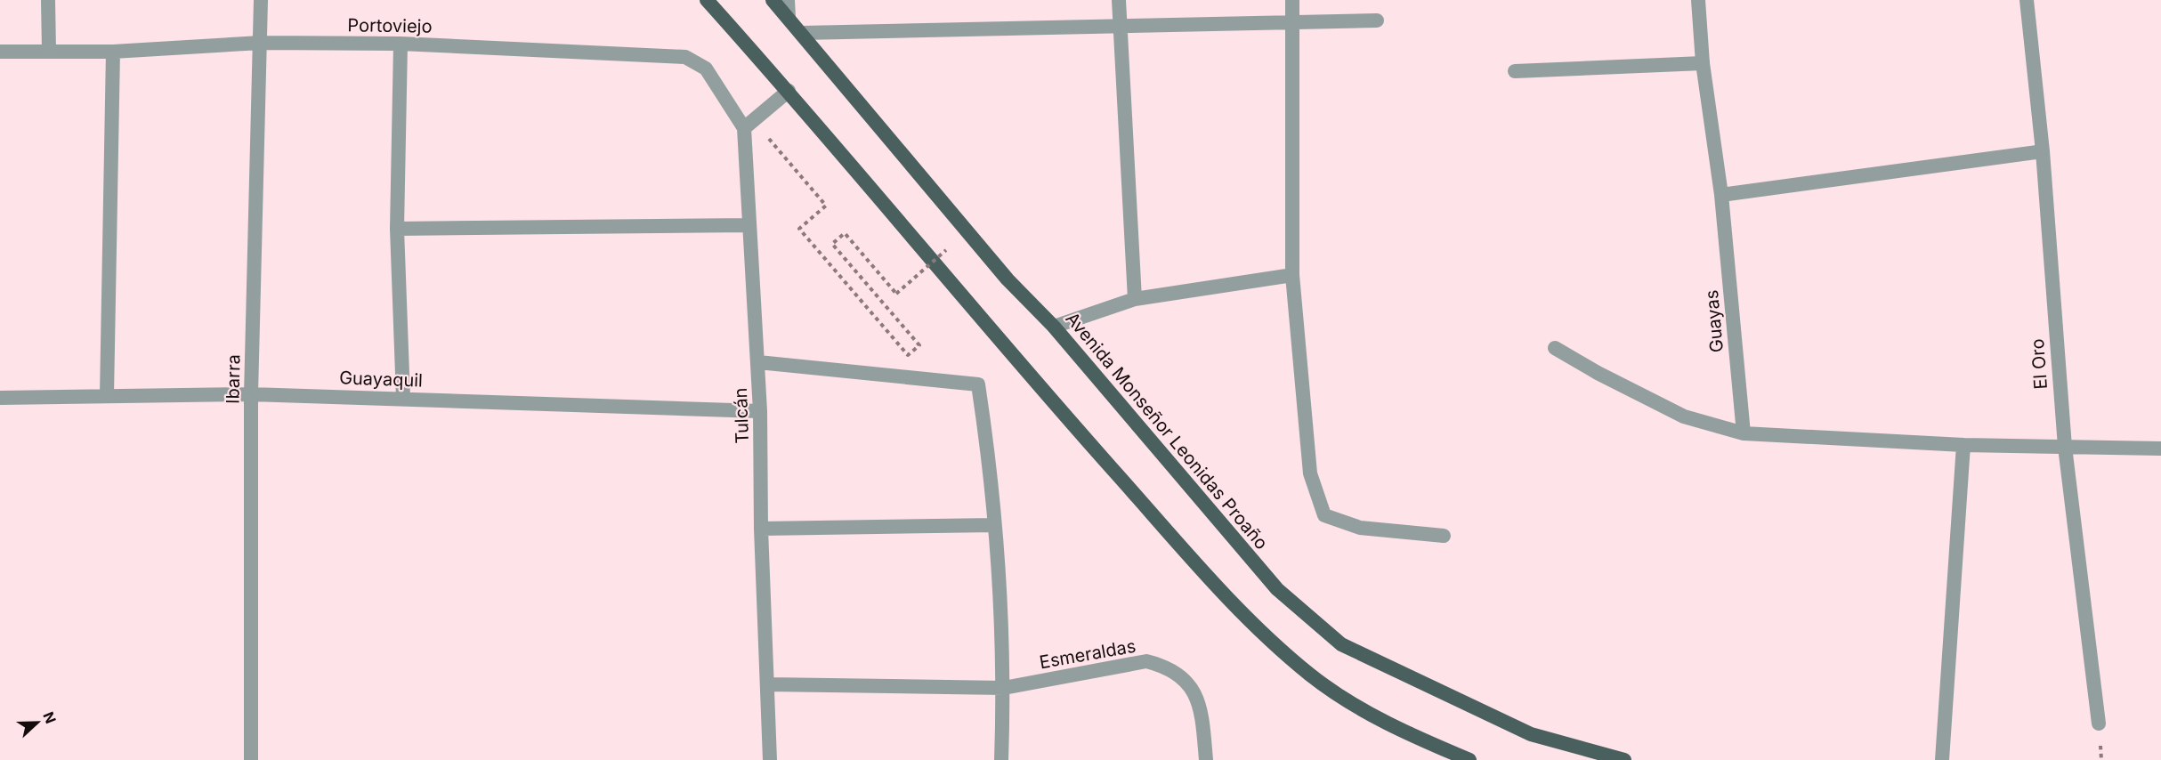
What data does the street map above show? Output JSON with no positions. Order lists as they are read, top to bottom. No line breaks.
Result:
{"streets":{"main road":["Avenida Monseñor Leonidas Proaño"],"street":["Portoviejo","Guayas","El Oro","Ibarra","Guayaquil","Tulcán","Esmeraldas"]},"crossings":[["Portoviejo","Ibarra"],["Portoviejo","Tulcán"],["Ibarra","Guayaquil"],["Guayaquil","Tulcán"],["Tulcán","Esmeraldas"]],"north":"right"}
